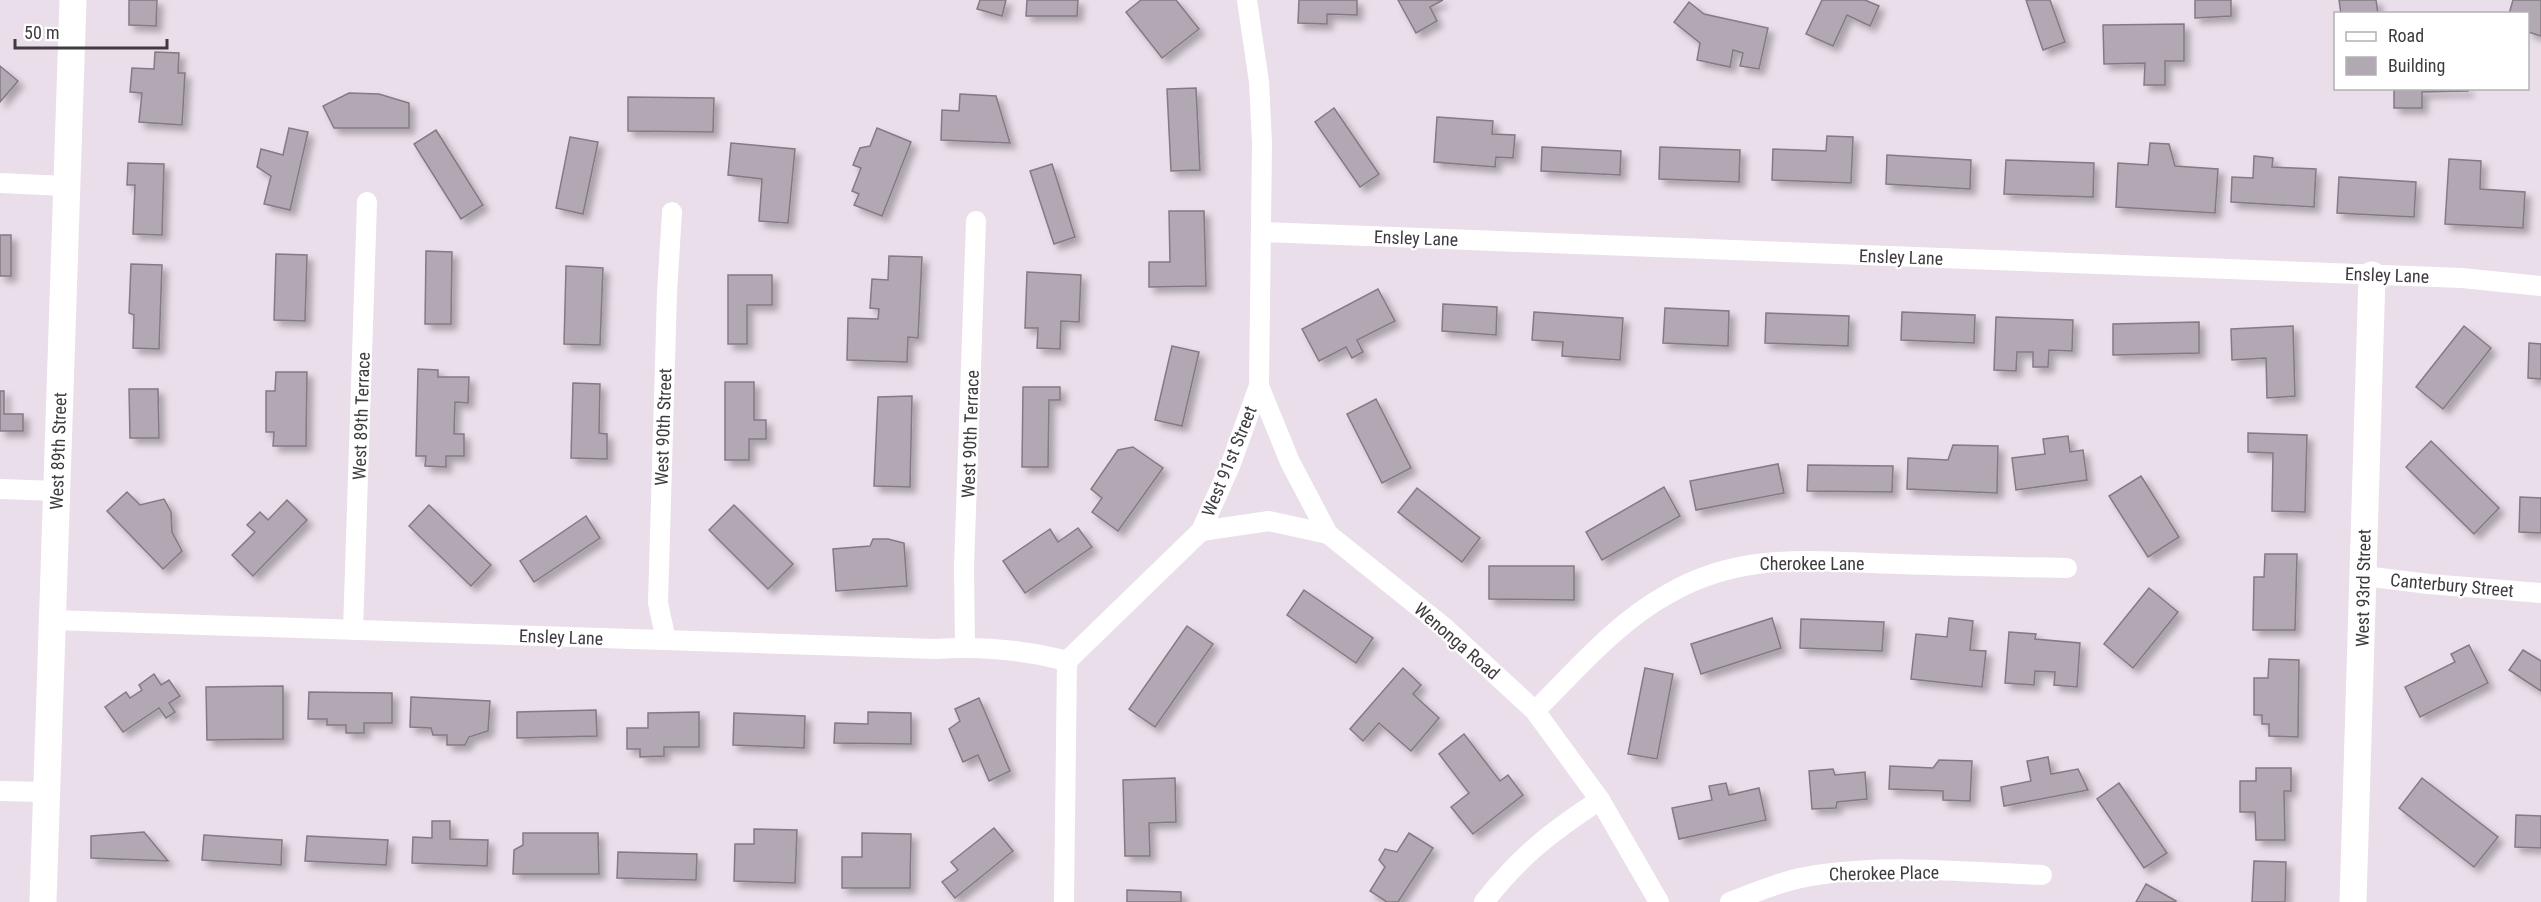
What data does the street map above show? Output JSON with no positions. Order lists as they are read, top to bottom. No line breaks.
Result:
{"streets":{"street":["Ensley Lane","West 89th Terrace","West 90th Street","West 90th Terrace","West 89th Street","West 91st Street","Cherokee Lane","Canterbury Street","West 93rd Street","Wenonga Road","Cherokee Place"]},"crossings":[["Ensley Lane","West 89th Terrace"],["Ensley Lane","West 90th Street"],["Ensley Lane","West 90th Terrace"],["Ensley Lane","West 89th Street"],["Ensley Lane","West 91st Street"],["Ensley Lane","West 93rd Street"],["West 91st Street","Wenonga Road"],["Cherokee Lane","Wenonga Road"],["Canterbury Street","West 93rd Street"]],"legend":["Road","Building"],"scale_bar":"50 m"}
